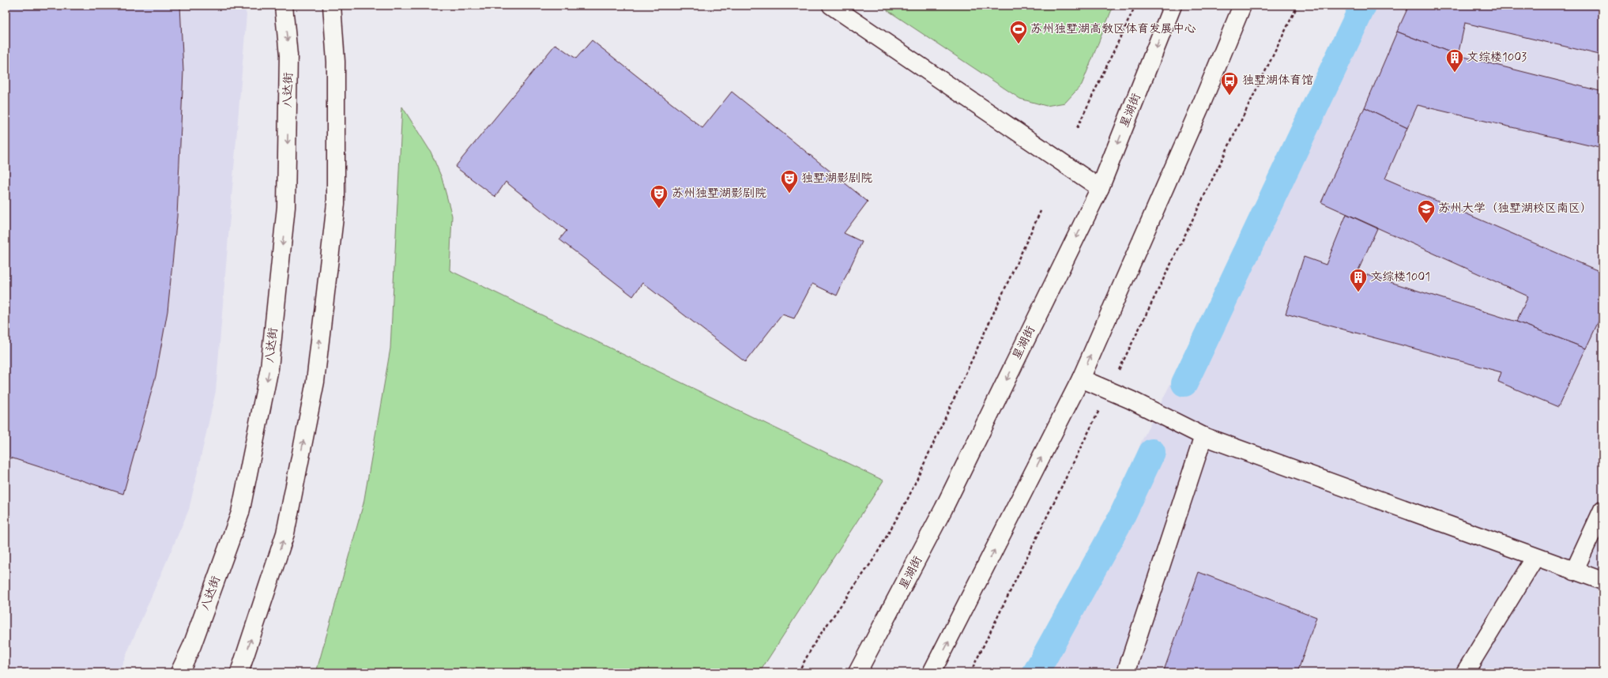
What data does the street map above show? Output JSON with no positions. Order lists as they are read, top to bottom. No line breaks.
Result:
{"streets":{"street":["八达街","星湖街"]},"places":{"sports":["苏州独墅湖高教区体育发展中心"],"building":["文综楼1003","文综楼1001"],"bus stop":["独墅湖体育馆"],"theatre":["独墅湖影剧院","苏州独墅湖影剧院"],"school or university":["苏州大学（独墅湖校区南区）"]}}
